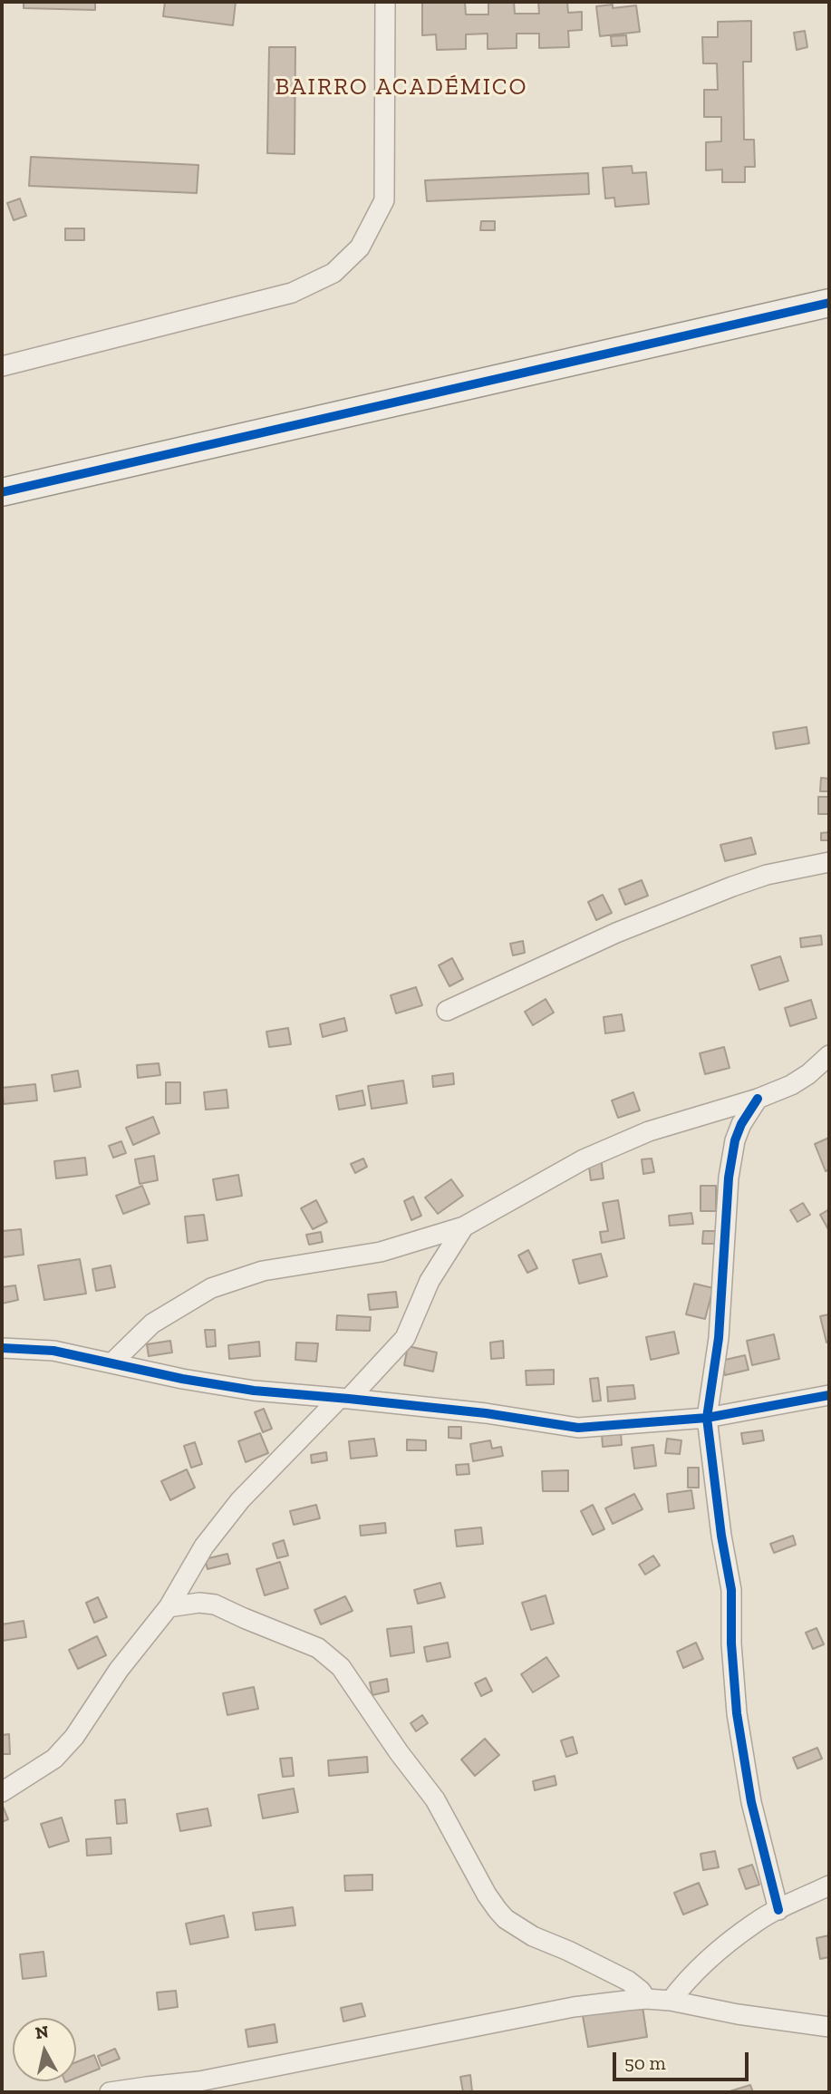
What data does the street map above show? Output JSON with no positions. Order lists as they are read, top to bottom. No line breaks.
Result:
{"districts":["BAIRRO ACADÉMICO"],"scale_bar":"50 m","north":"top"}
